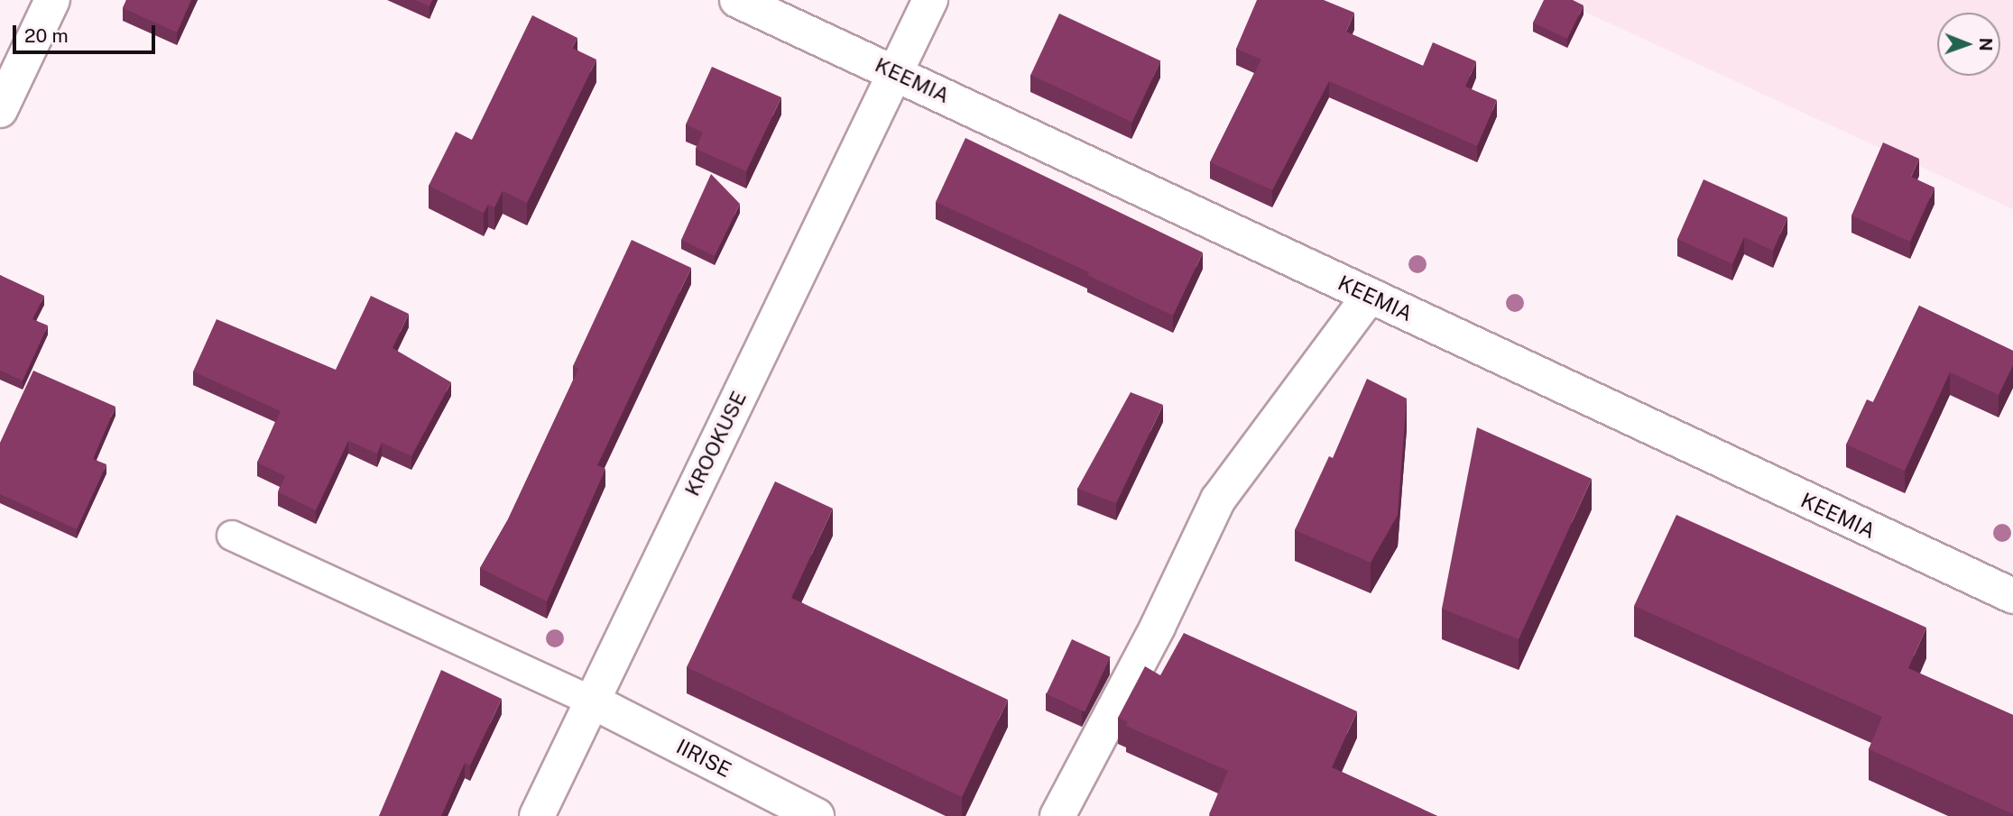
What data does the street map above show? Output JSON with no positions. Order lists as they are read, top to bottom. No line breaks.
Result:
{"streets":{"street":["KEEMIA","KROOKUSE","IIRISE"]},"crossings":[["KEEMIA","KROOKUSE"],["KROOKUSE","IIRISE"]],"scale_bar":"20 m","north":"right"}
